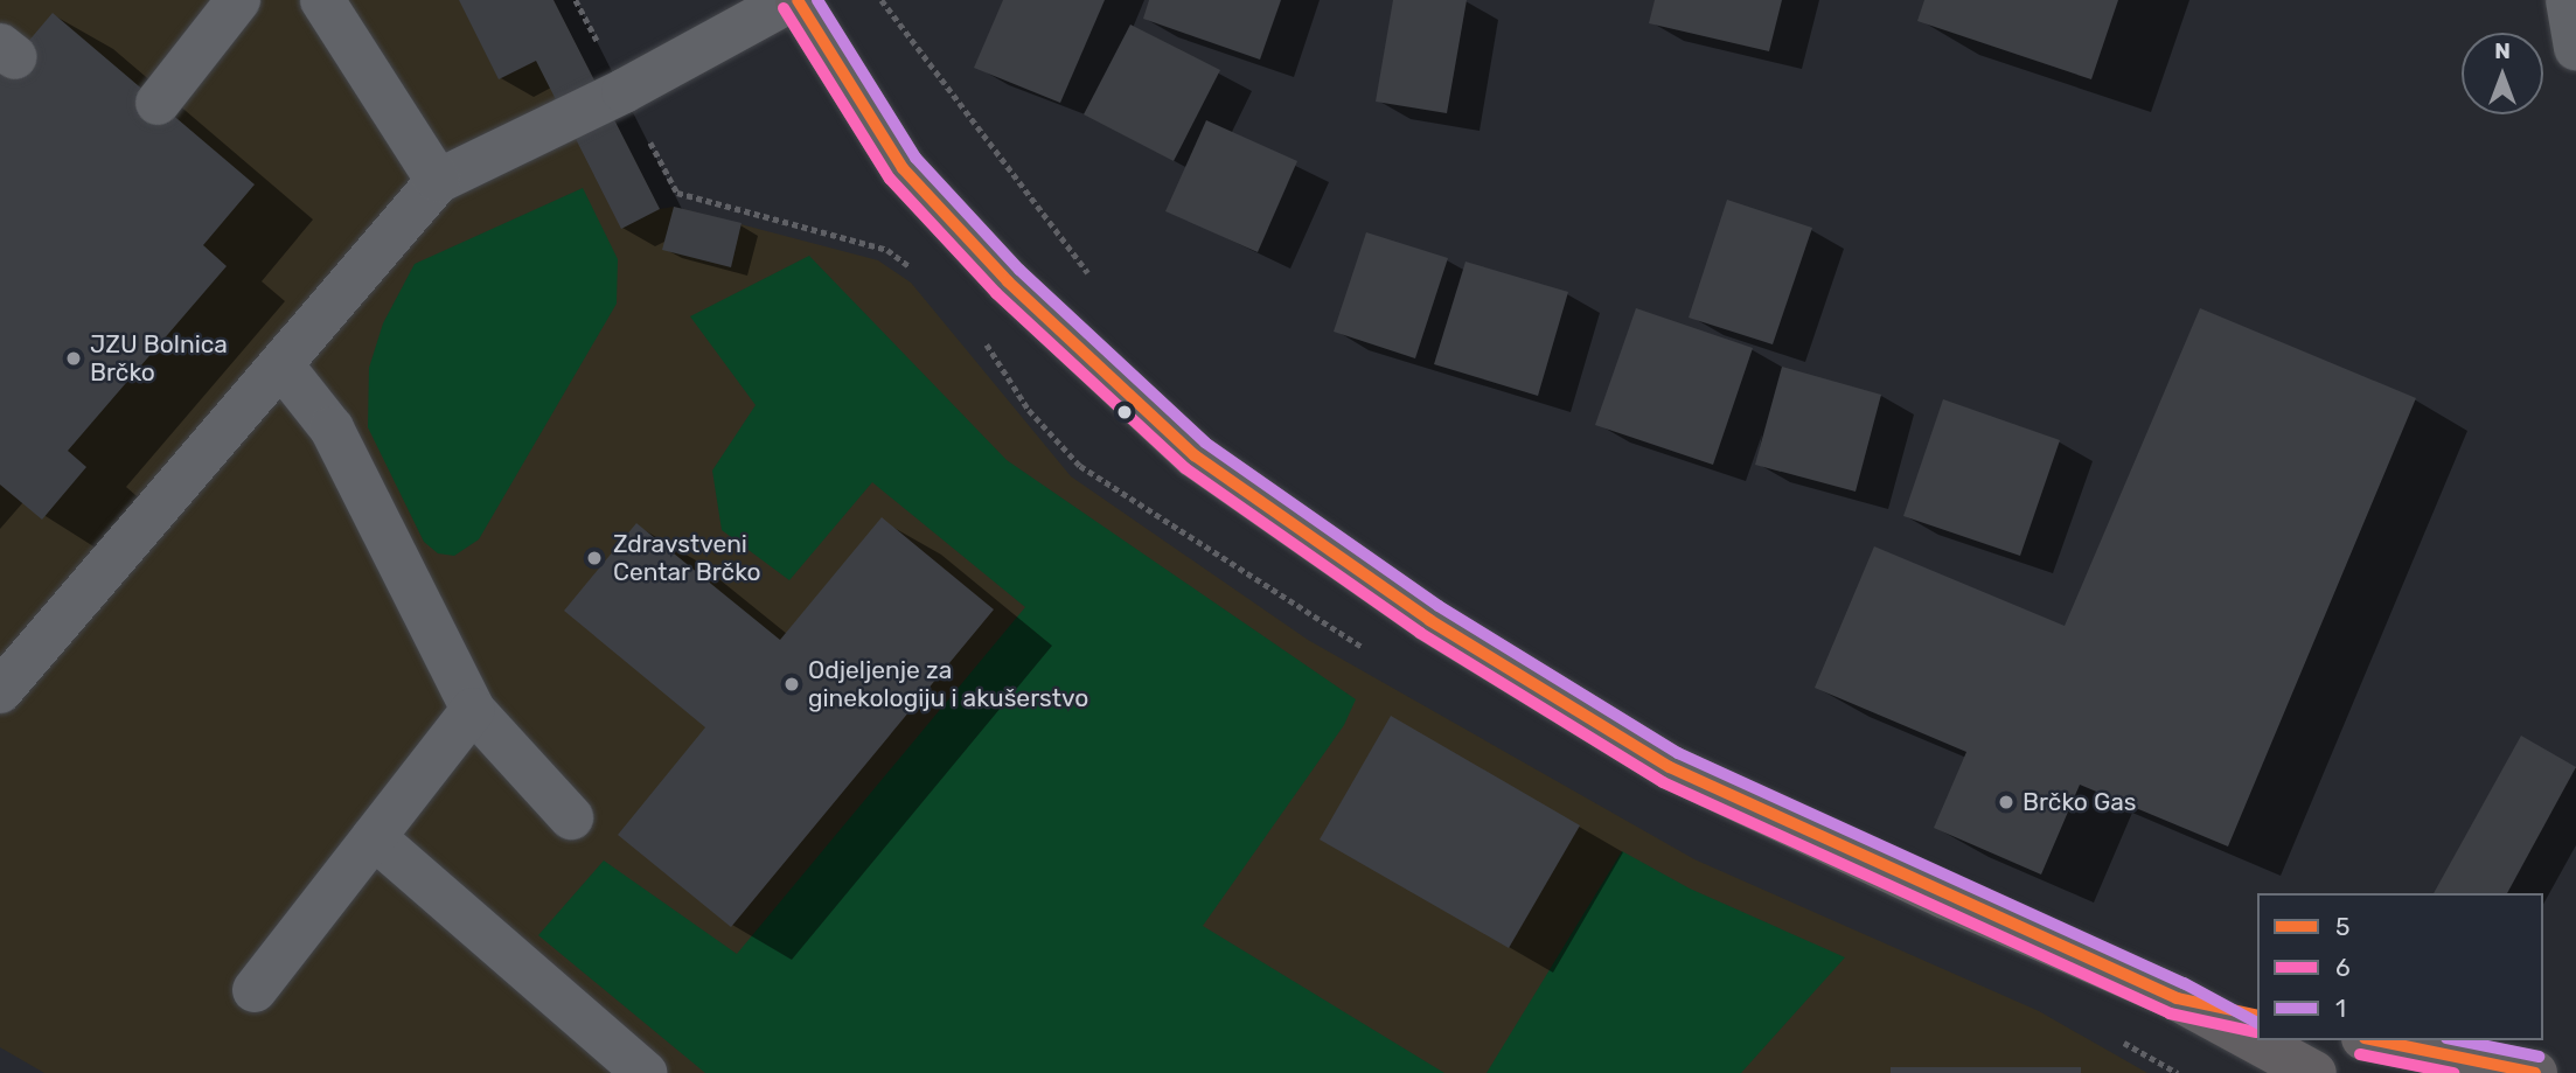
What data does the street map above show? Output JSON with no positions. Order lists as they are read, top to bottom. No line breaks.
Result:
{"places":["JZU Bolnica Brčko","Zdravstveni Centar Brčko","Odjeljenje za ginekologiju i akušerstvo","Brčko Gas"],"lines":["transit line 5","transit line 1","transit line 6"],"legend":["5","6","1"],"north":"top"}
